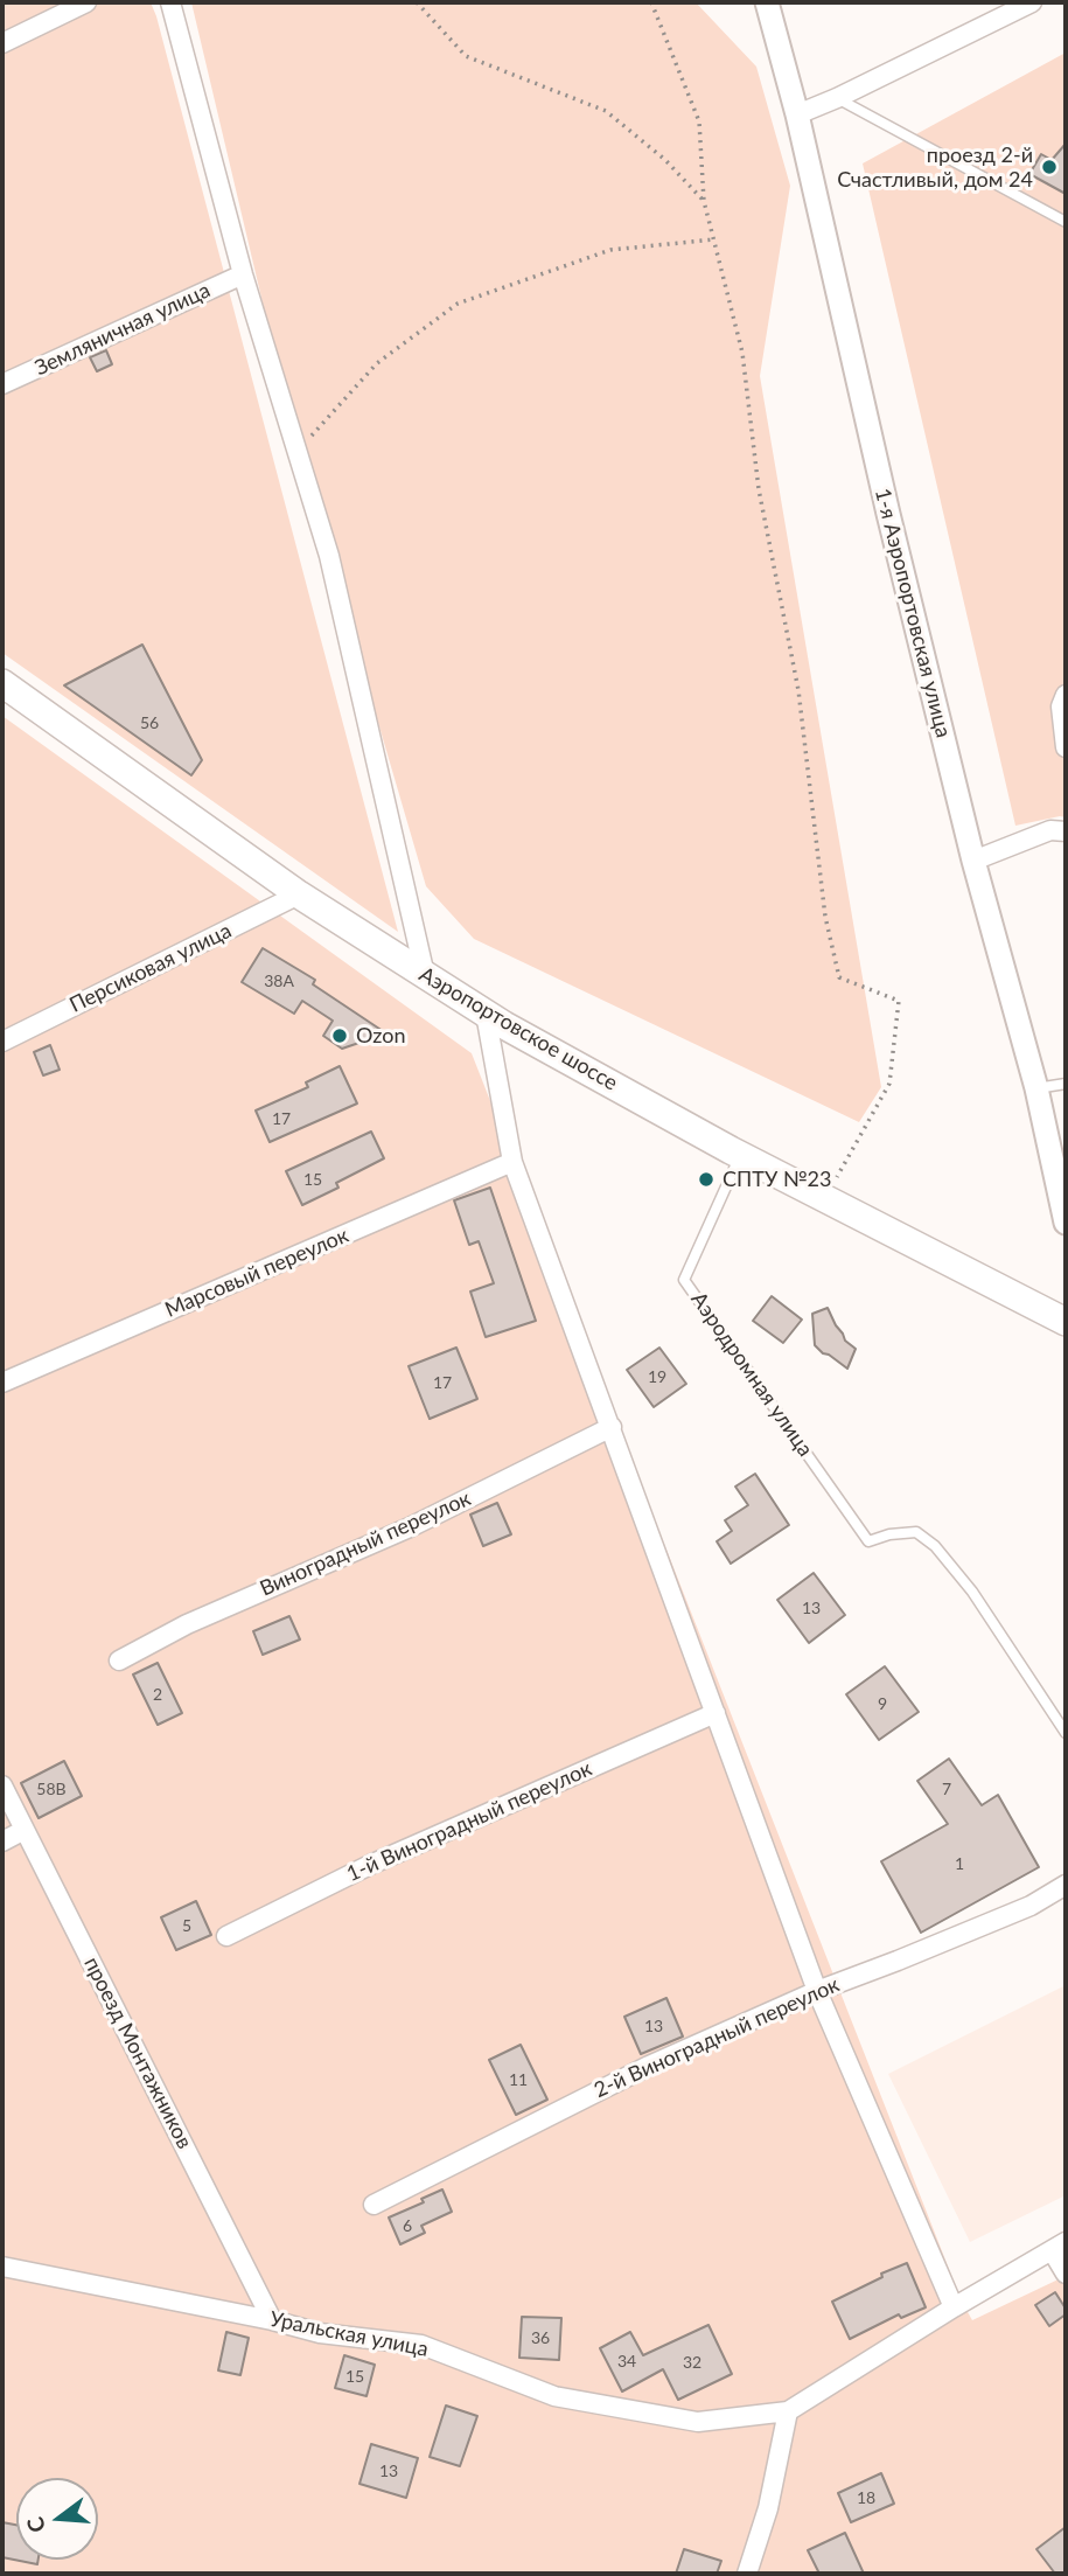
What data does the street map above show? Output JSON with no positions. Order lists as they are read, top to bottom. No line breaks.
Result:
{"streets":{"main road":["Аэропортовское шоссе"],"street":["Земляничная улица","1-я Аэропортовская улица","Персиковая улица","Марсовый переулок","Виноградный переулок","1-й Виноградный переулок","2-й Виноградный переулок","проезд Монтажников","Уральская улица"],"lane":["Аэродромная улица"]},"crossings":[["Персиковая улица","Аэропортовское шоссе"],["Аэропортовское шоссе","Аэродромная улица"],["проезд Монтажников","Уральская улица"]],"places":["проезд 2-й Счастливый, дом 24","Ozon","СПТУ №23"],"house_numbers":["56","38А","17","15","19","17","13","2","9","58В","7","1","5","13","11","6","36","34","32","15","13","18"],"north":"left"}
